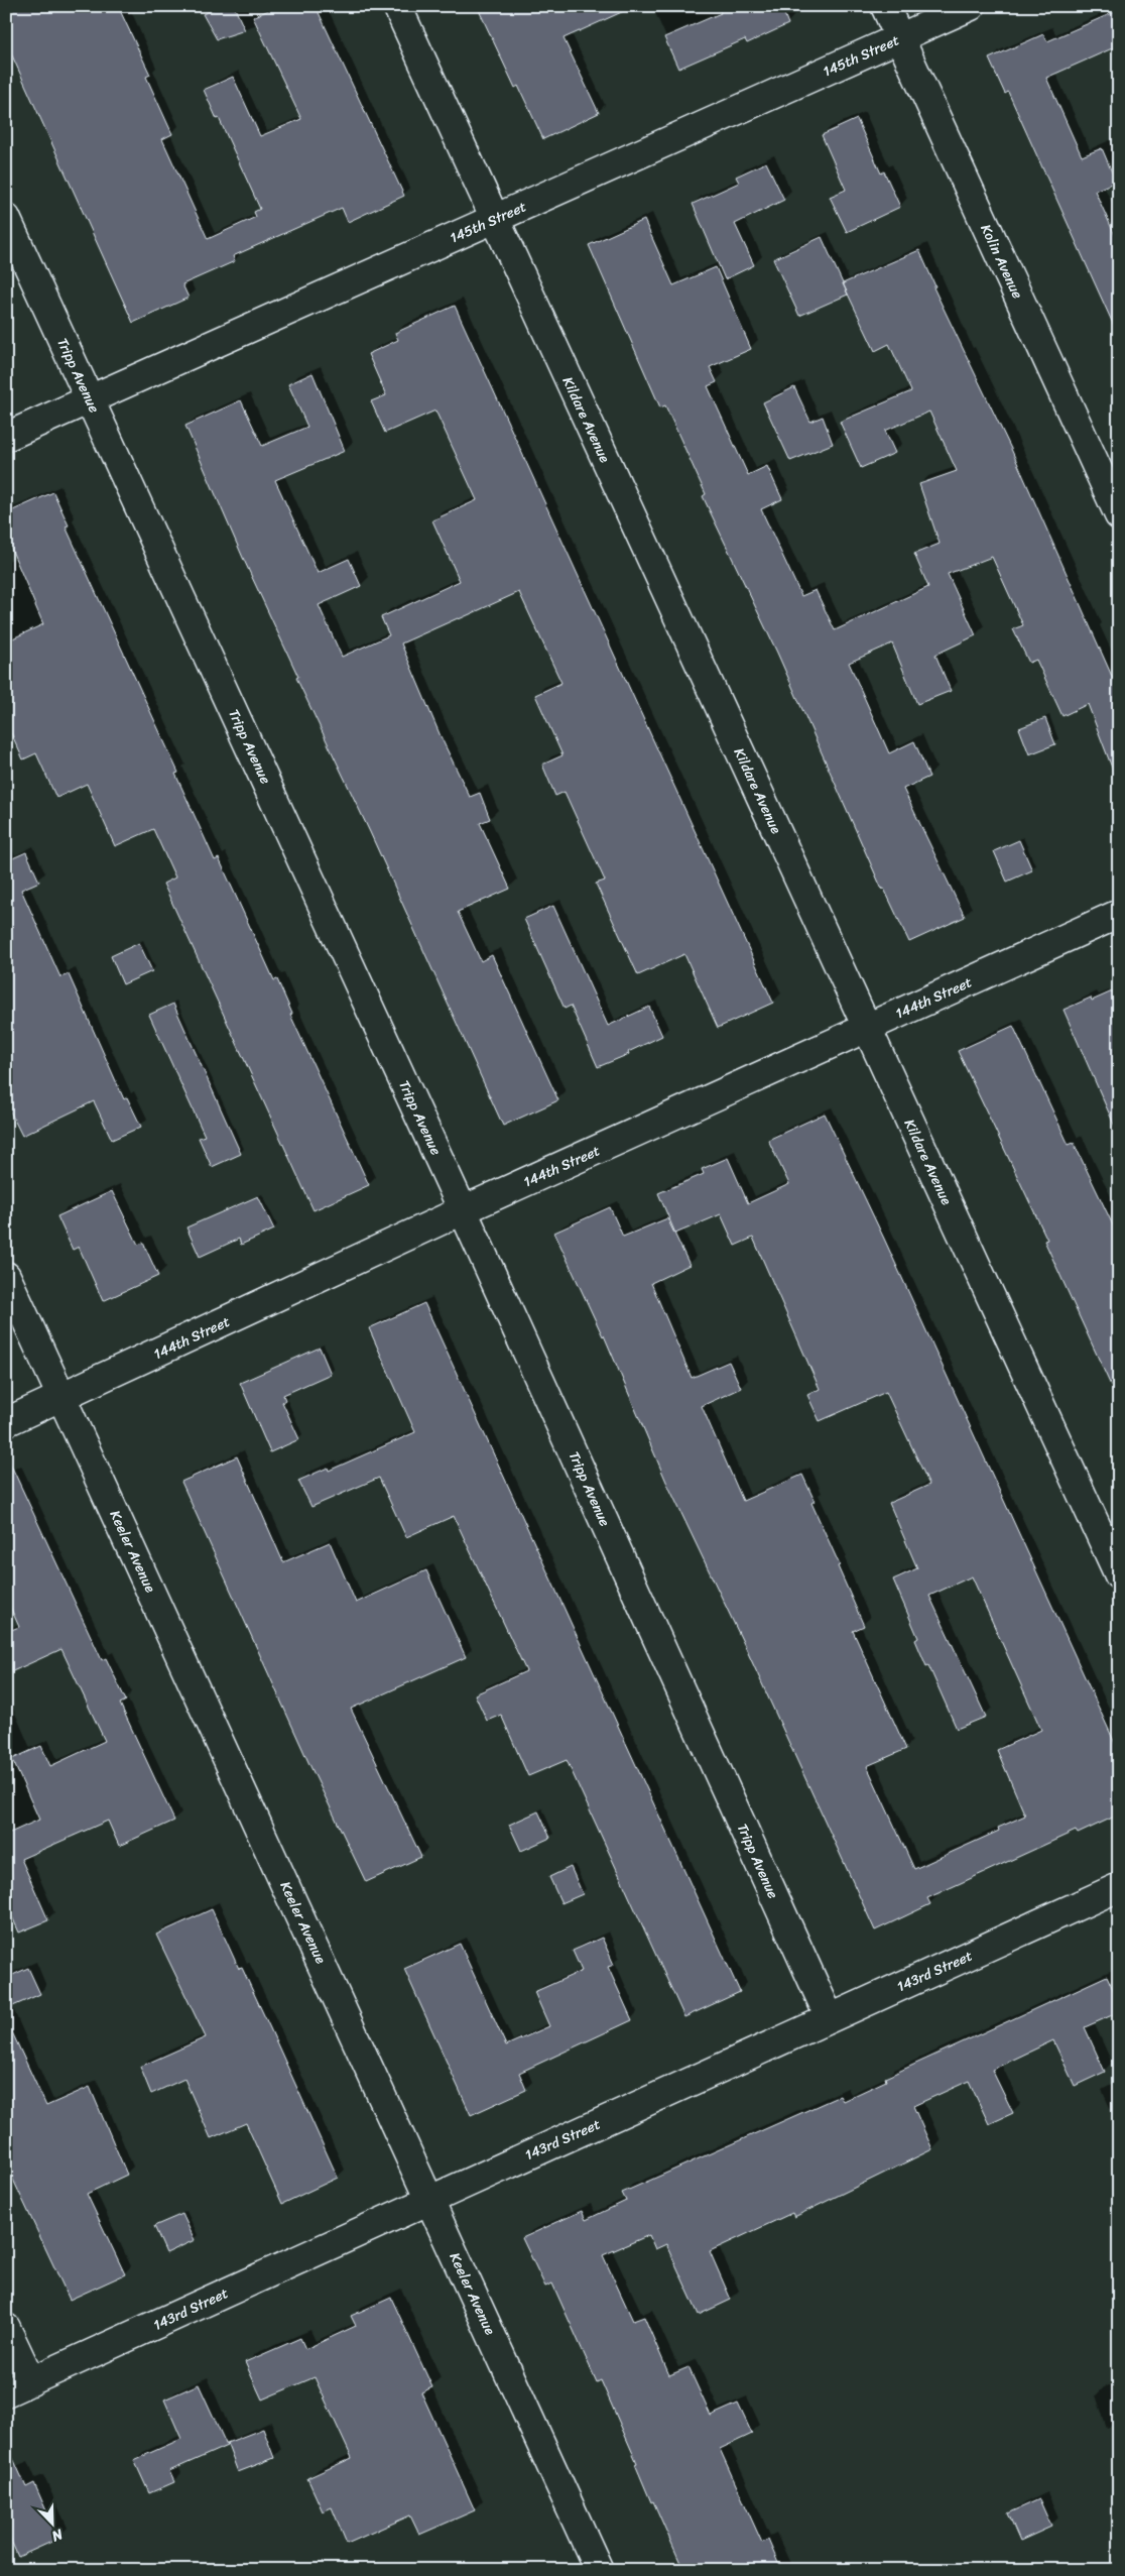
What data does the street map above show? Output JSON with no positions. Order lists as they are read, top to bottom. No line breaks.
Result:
{"streets":{"street":["145th Street","Kolin Avenue","Tripp Avenue","Kildare Avenue","144th Street","Keeler Avenue","143rd Street"]},"crossings":[["145th Street","Kolin Avenue"],["145th Street","Tripp Avenue"],["145th Street","Kildare Avenue"],["Tripp Avenue","144th Street"],["Tripp Avenue","143rd Street"],["Kildare Avenue","144th Street"],["144th Street","Keeler Avenue"],["Keeler Avenue","143rd Street"]],"north":"bottom right"}
